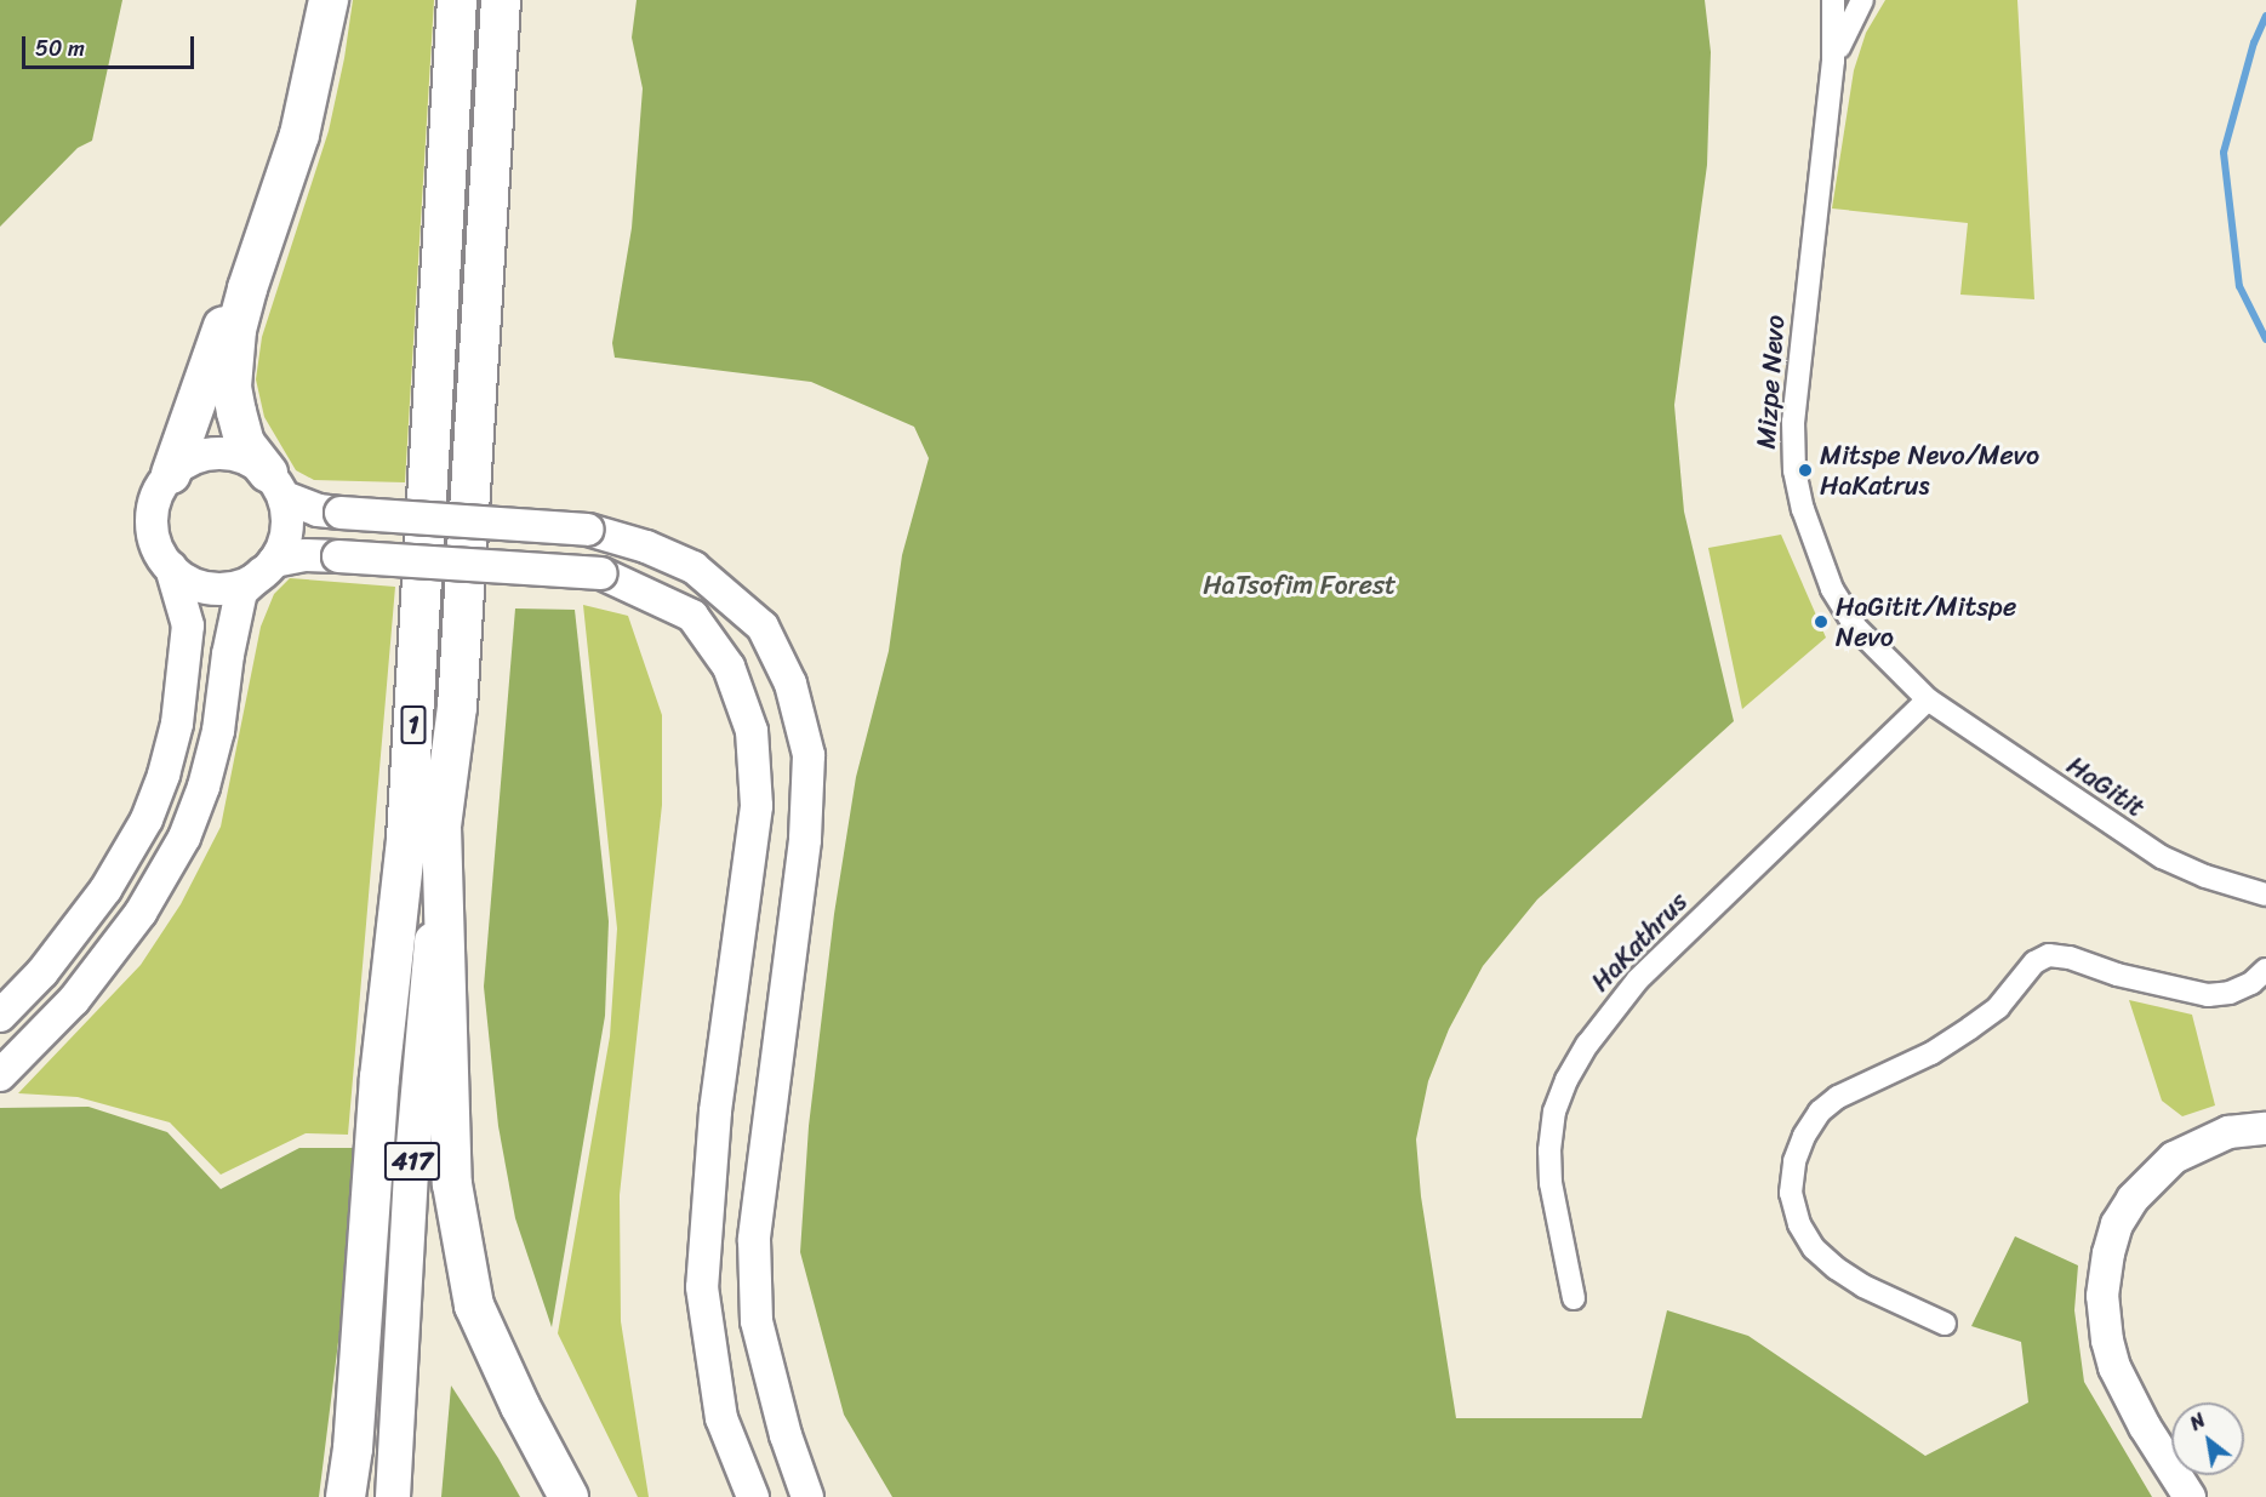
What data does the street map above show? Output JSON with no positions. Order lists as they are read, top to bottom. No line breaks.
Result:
{"streets":{"highway":["1"],"main road":["417"],"street":["Mizpe Nevo","HaGitit","HaKathrus"]},"crossings":[["Mizpe Nevo","HaGitit"],["Mizpe Nevo","HaKathrus"],["1","417"],["HaGitit","HaKathrus"]],"parks":["HaTsofim Forest"],"places":["Mitspe Nevo/Mevo HaKatrus","HaGitit/Mitspe Nevo"],"scale_bar":"50 m","north":"top left"}
